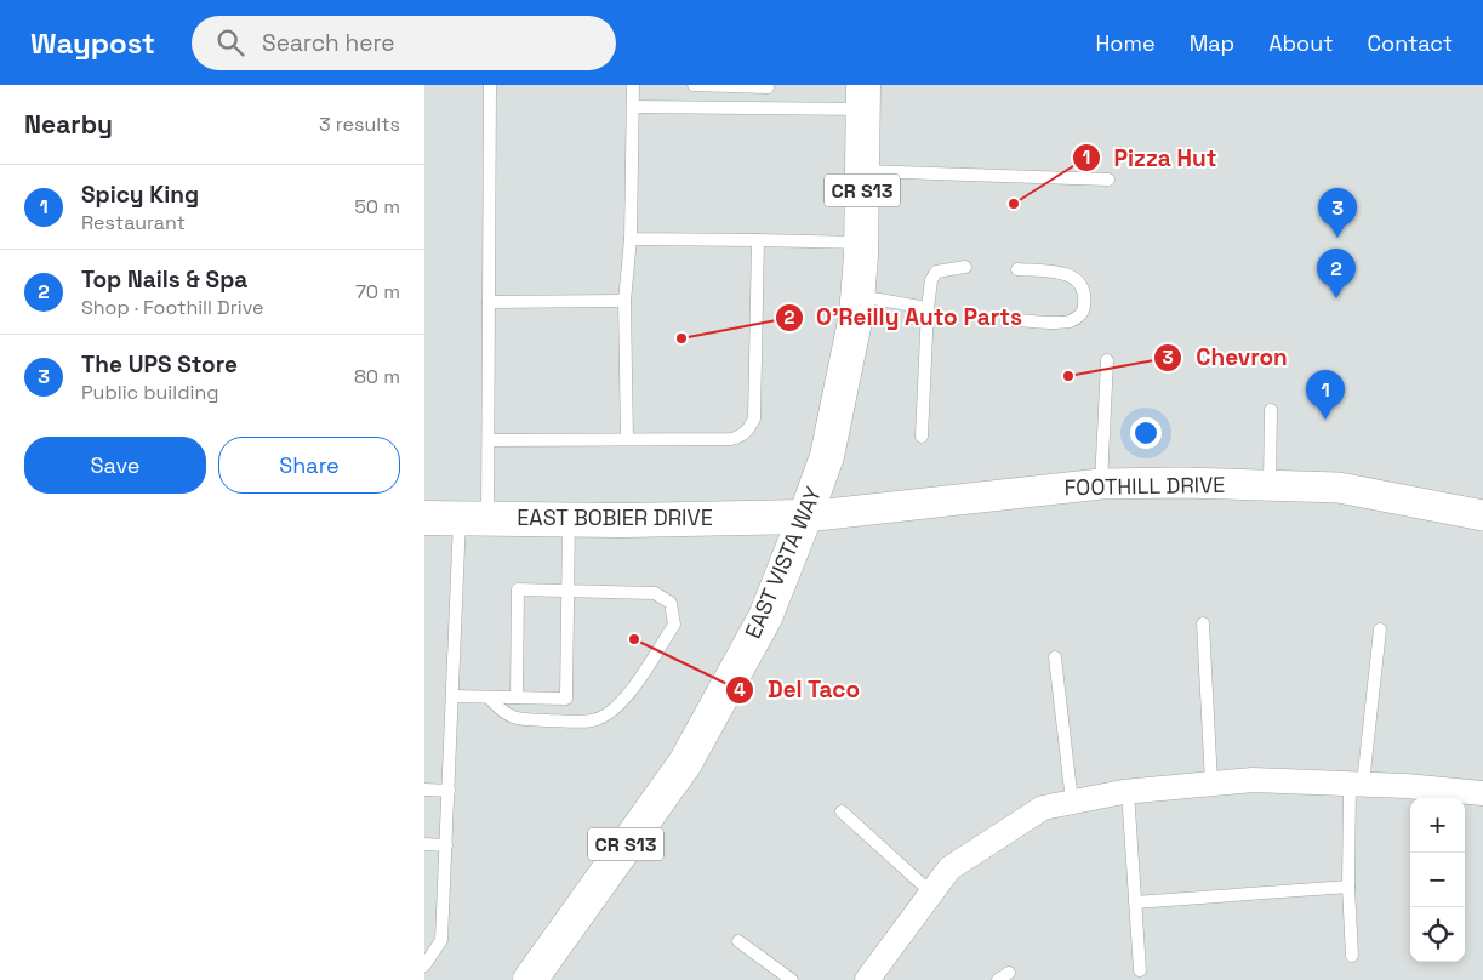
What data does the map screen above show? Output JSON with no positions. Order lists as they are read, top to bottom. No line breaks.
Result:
{"streets":{"main road":["CR S13","EAST BOBIER DRIVE","EAST VISTA WAY"],"street":["FOOTHILL DRIVE"]},"crossings":[["FOOTHILL DRIVE","EAST BOBIER DRIVE"],["FOOTHILL DRIVE","EAST VISTA WAY"],["EAST BOBIER DRIVE","EAST VISTA WAY"]],"places":["Pizza Hut","O'Reilly Auto Parts","Chevron","Del Taco"],"page":{"header":"Waypost","search":"Search here","nav":["Home","Map","About","Contact"],"heading":["Nearby","3 results"],"list":[{"mark":"1","name":"Spicy King","note":"Restaurant","value":"50 m"},{"mark":"2","name":"Top Nails & Spa","note":"Shop · Foothill Drive","value":"70 m"},{"mark":"3","name":"The UPS Store","note":"Public building","value":"80 m"}],"pins":["3","2","1"],"buttons":["Save","Share"],"map_buttons":["+","−"]}}
